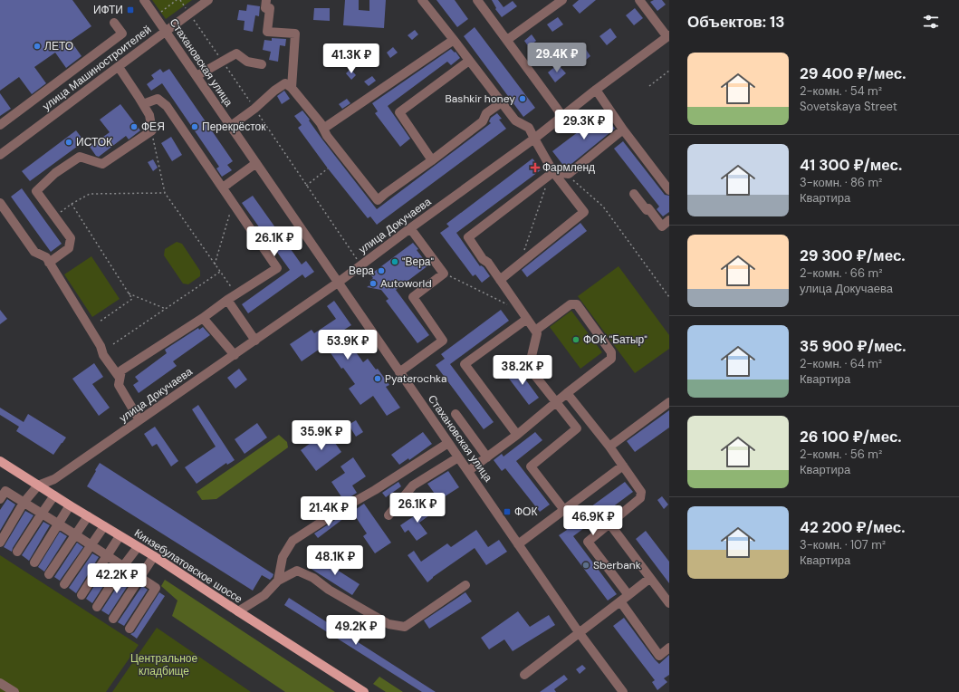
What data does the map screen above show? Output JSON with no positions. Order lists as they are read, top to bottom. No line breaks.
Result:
{"streets":{"main road":["Кинзебулатовское шоссе"],"street":["Стахановская улица","улица Машиностроителей","улица Докучаева"]},"crossings":[["Стахановская улица","улица Машиностроителей"],["Стахановская улица","улица Докучаева"],["улица Докучаева","Кинзебулатовское шоссе"]],"parks":["Центральное кладбище"],"places":{"transit":["ИФТИ","ФОК"],"other":["ЛЕТО","Bashkir honey","ФЕЯ","Перекрёсток","ИСТОК","\"Вера\"","Вера","Autoworld","ФОК \"Батыр\"","Pyaterochka","Sberbank"],"health":["Фармленд"]},"page":{"heading":"Объектов: 13","price":["29.4K ₽","41.3K ₽","29.3K ₽","26.1K ₽","53.9K ₽","38.2K ₽","35.9K ₽","26.1K ₽","21.4K ₽","46.9K ₽","48.1K ₽","42.2K ₽","49.2K ₽"],"list":[{"name":"29 400 ₽/мес.","note":"2-комн. · 54 m² · Sovetskaya Street"},{"name":"41 300 ₽/мес.","note":"3-комн. · 86 m² · Квартира"},{"name":"29 300 ₽/мес.","note":"2-комн. · 66 m² · улица Докучаева"},{"name":"35 900 ₽/мес.","note":"2-комн. · 64 m² · Квартира"},{"name":"26 100 ₽/мес.","note":"2-комн. · 56 m² · Квартира"},{"name":"42 200 ₽/мес.","note":"3-комн. · 107 m² · Квартира"}]}}
